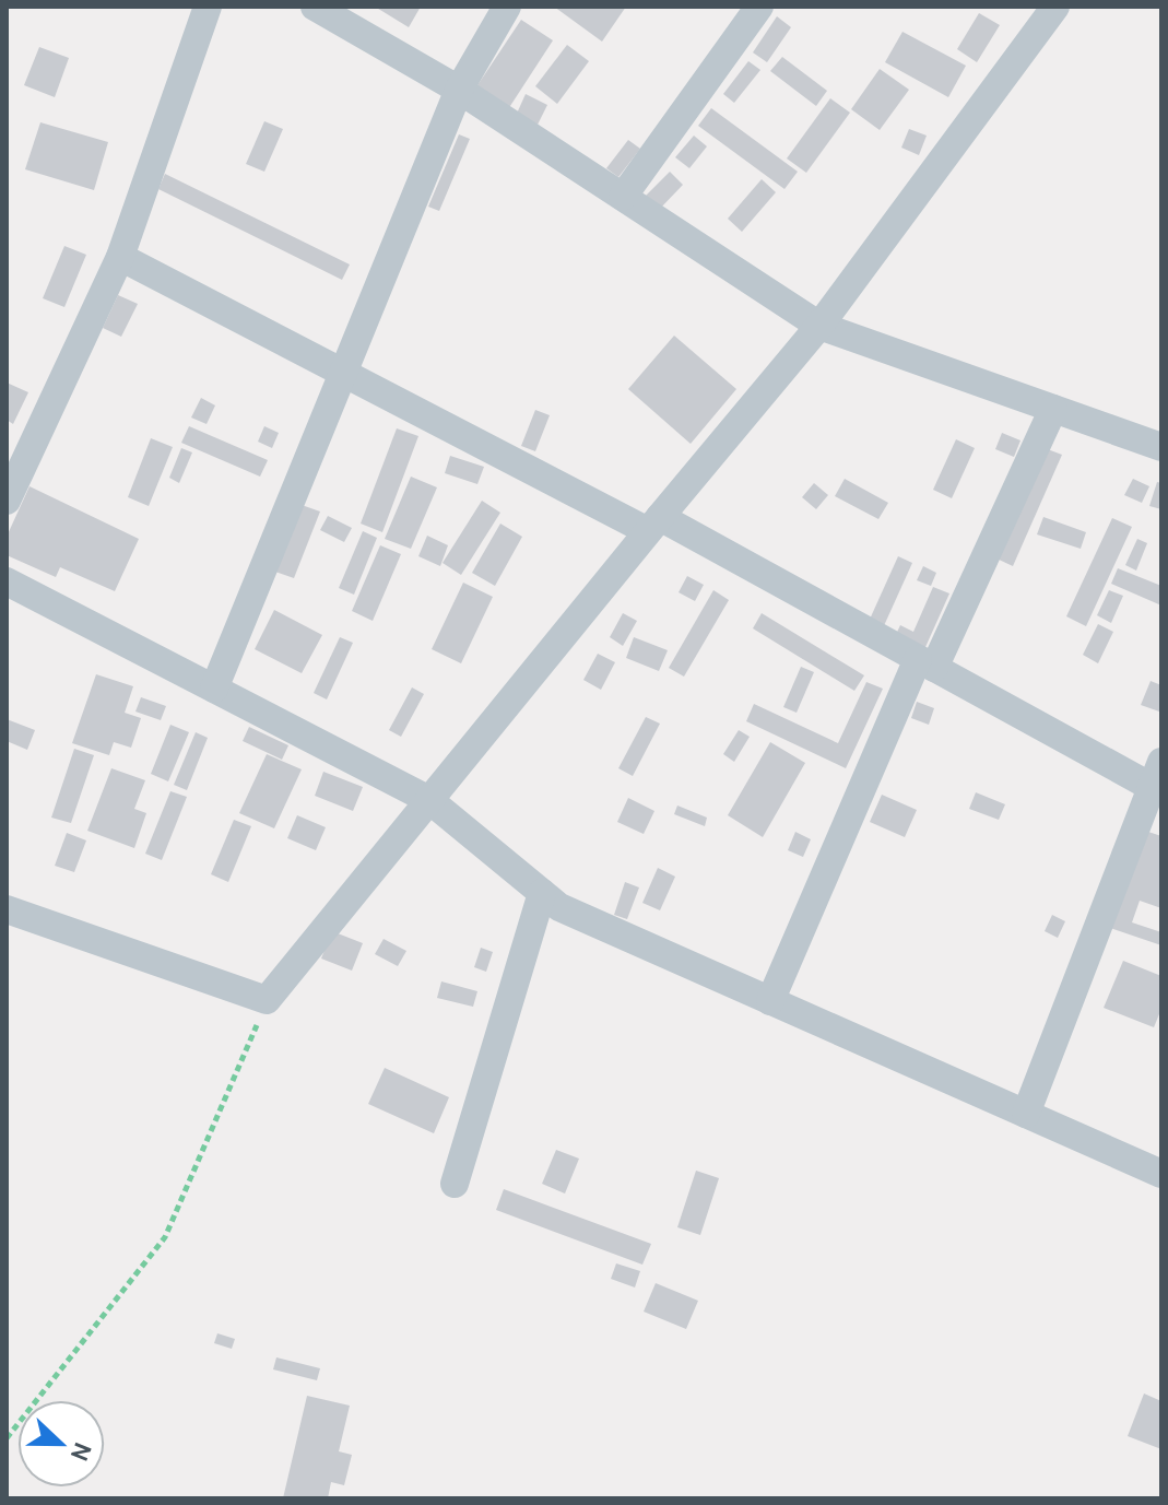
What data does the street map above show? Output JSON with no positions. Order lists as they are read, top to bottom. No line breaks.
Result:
{"north":"right"}
